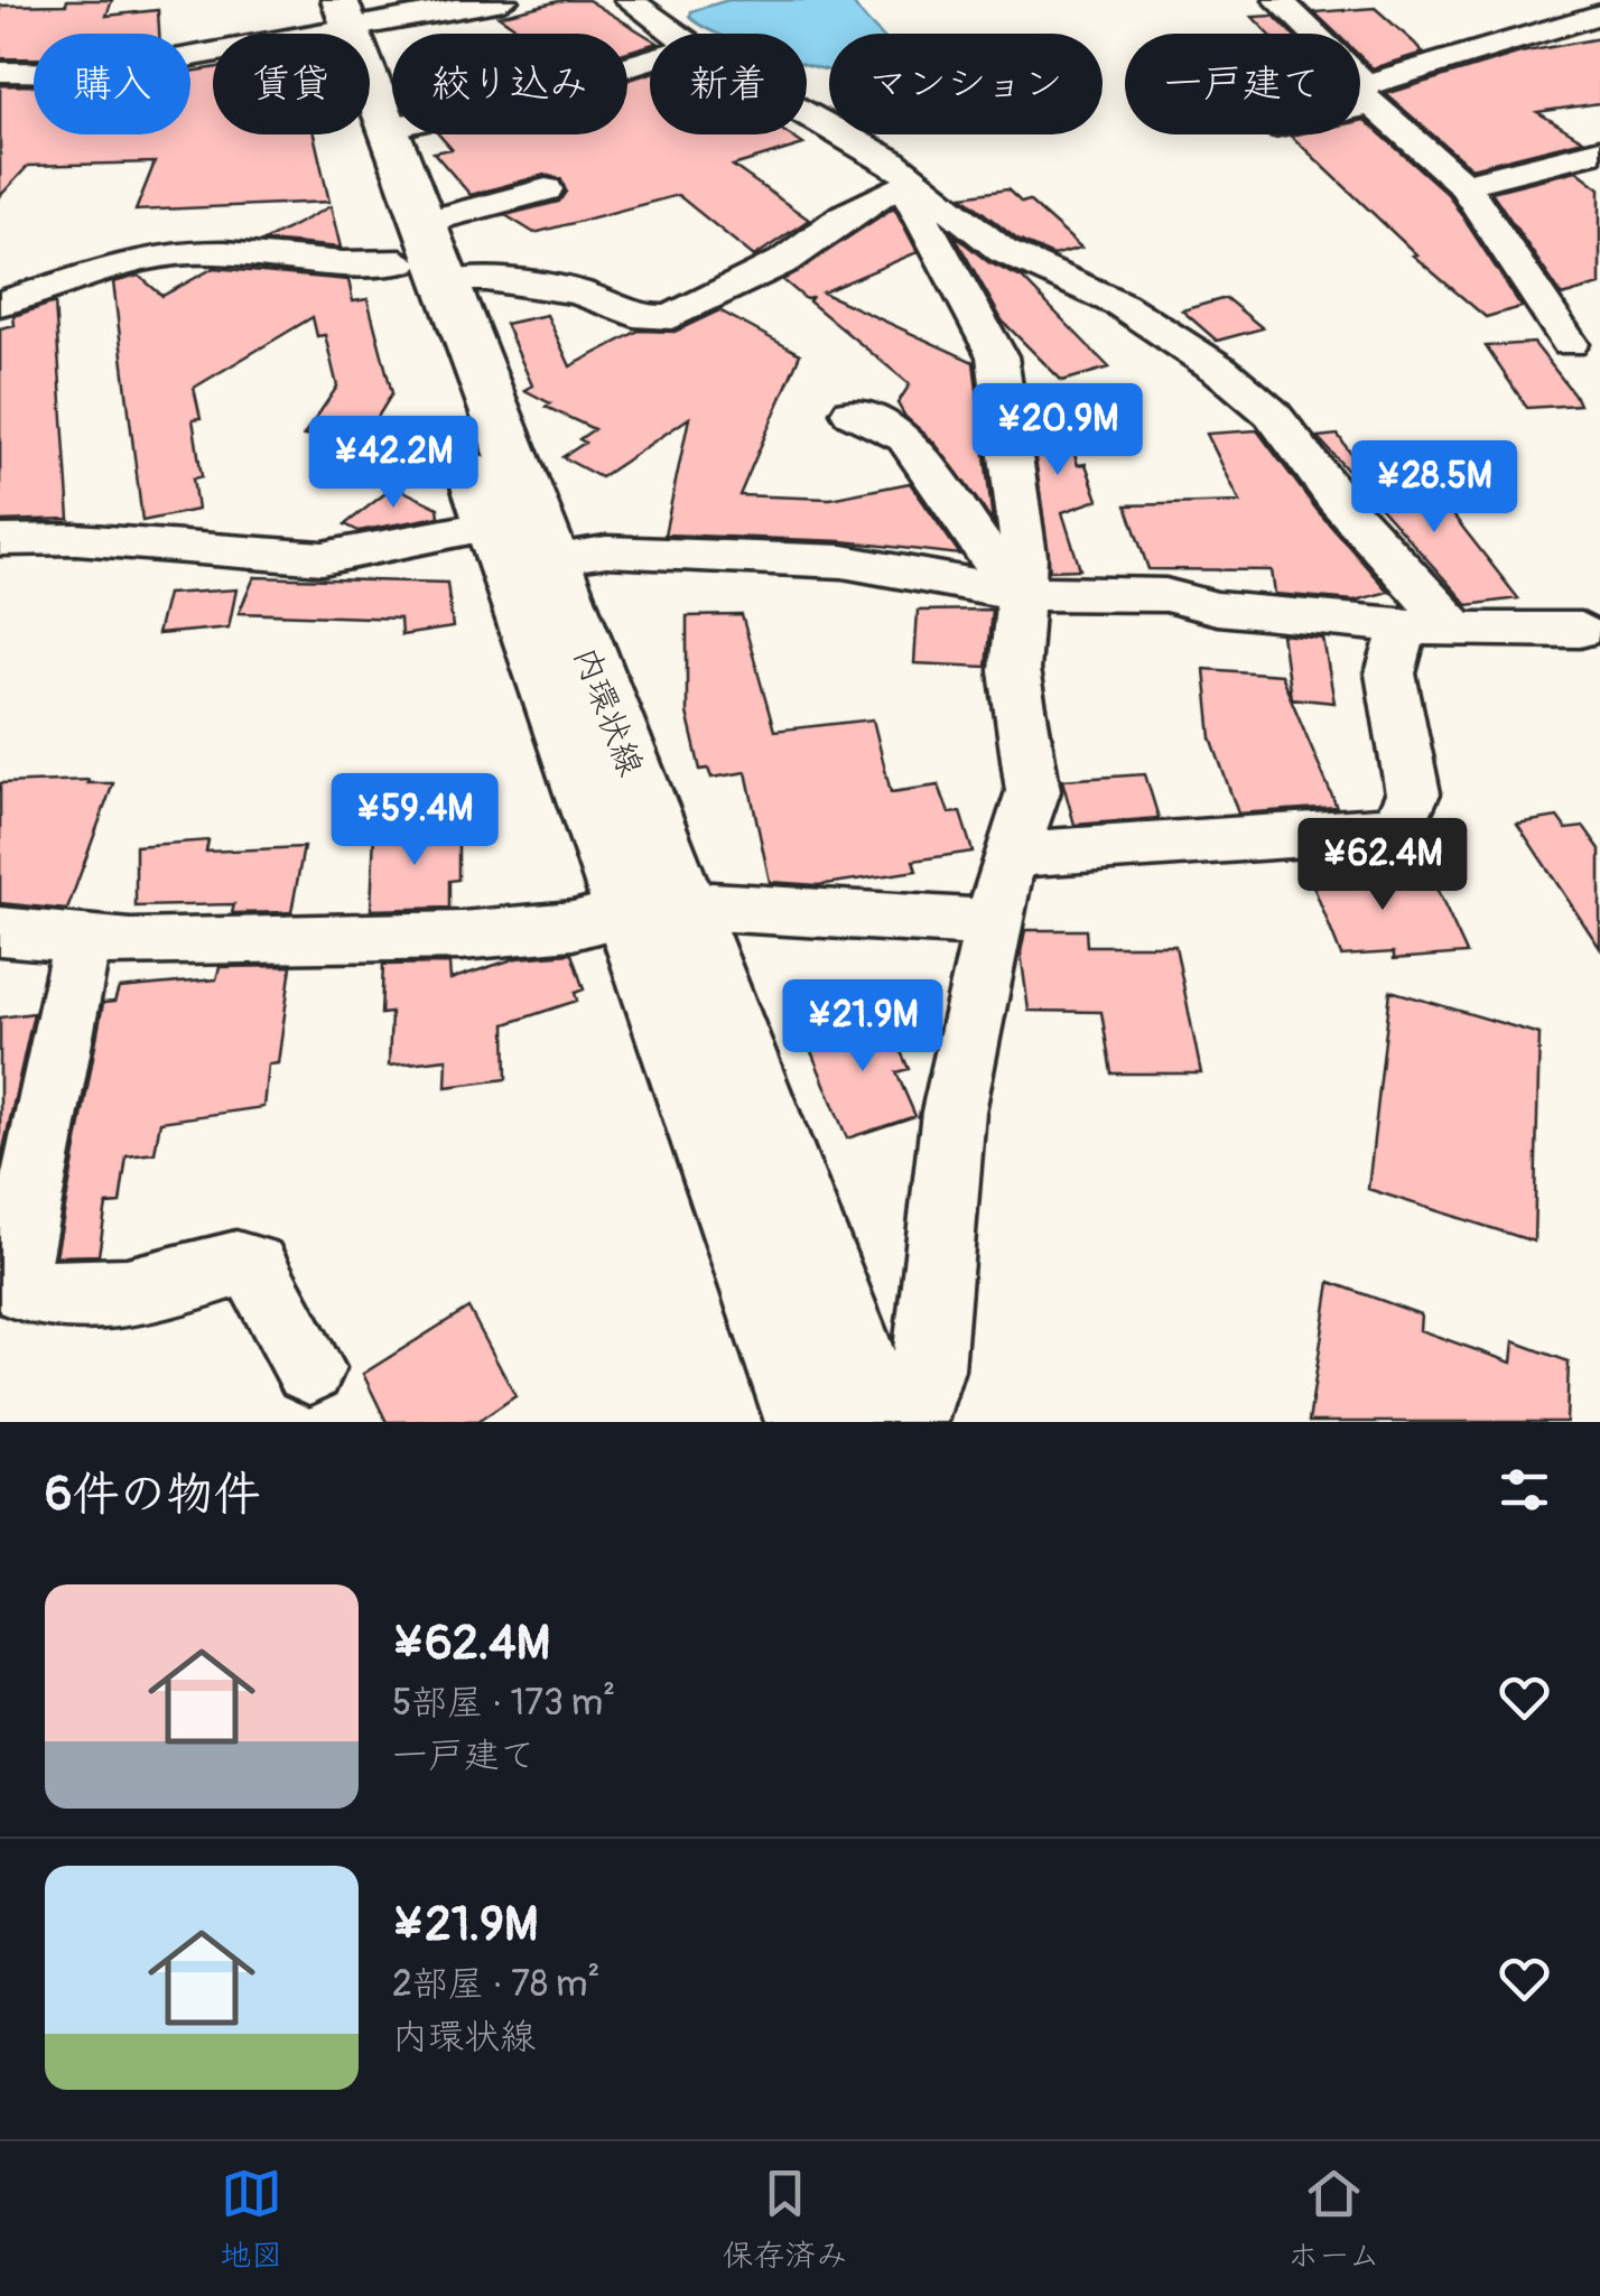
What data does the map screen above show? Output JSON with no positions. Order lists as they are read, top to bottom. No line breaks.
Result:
{"streets":{"street":["内環状線"]},"page":{"chip":["購入","賃貸","絞り込み","新着","マンション","一戸建て"],"price":["¥20.9M","¥42.2M","¥28.5M","¥59.4M","¥62.4M","¥21.9M"],"heading":"6件の物件","list":[{"name":"¥62.4M","note":"5部屋 · 173 m² · 一戸建て"},{"name":"¥21.9M","note":"2部屋 · 78 m² · 内環状線"}],"tabs":["地図","保存済み","ホーム"]}}
